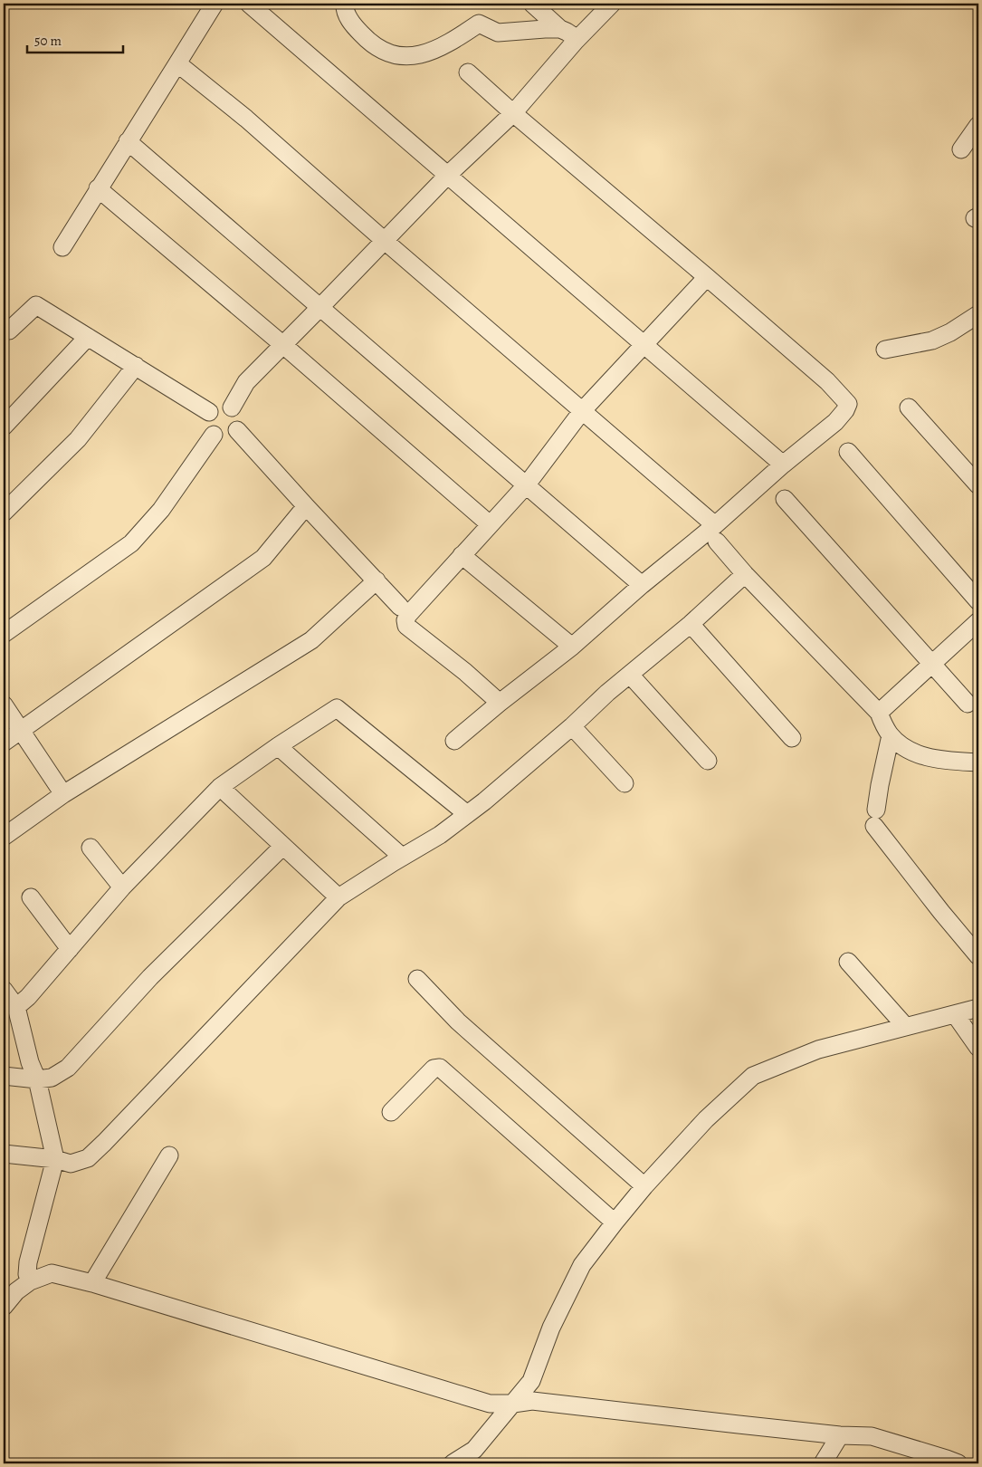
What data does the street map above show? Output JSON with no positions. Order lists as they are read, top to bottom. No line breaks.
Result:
{"scale_bar":"50 m"}
